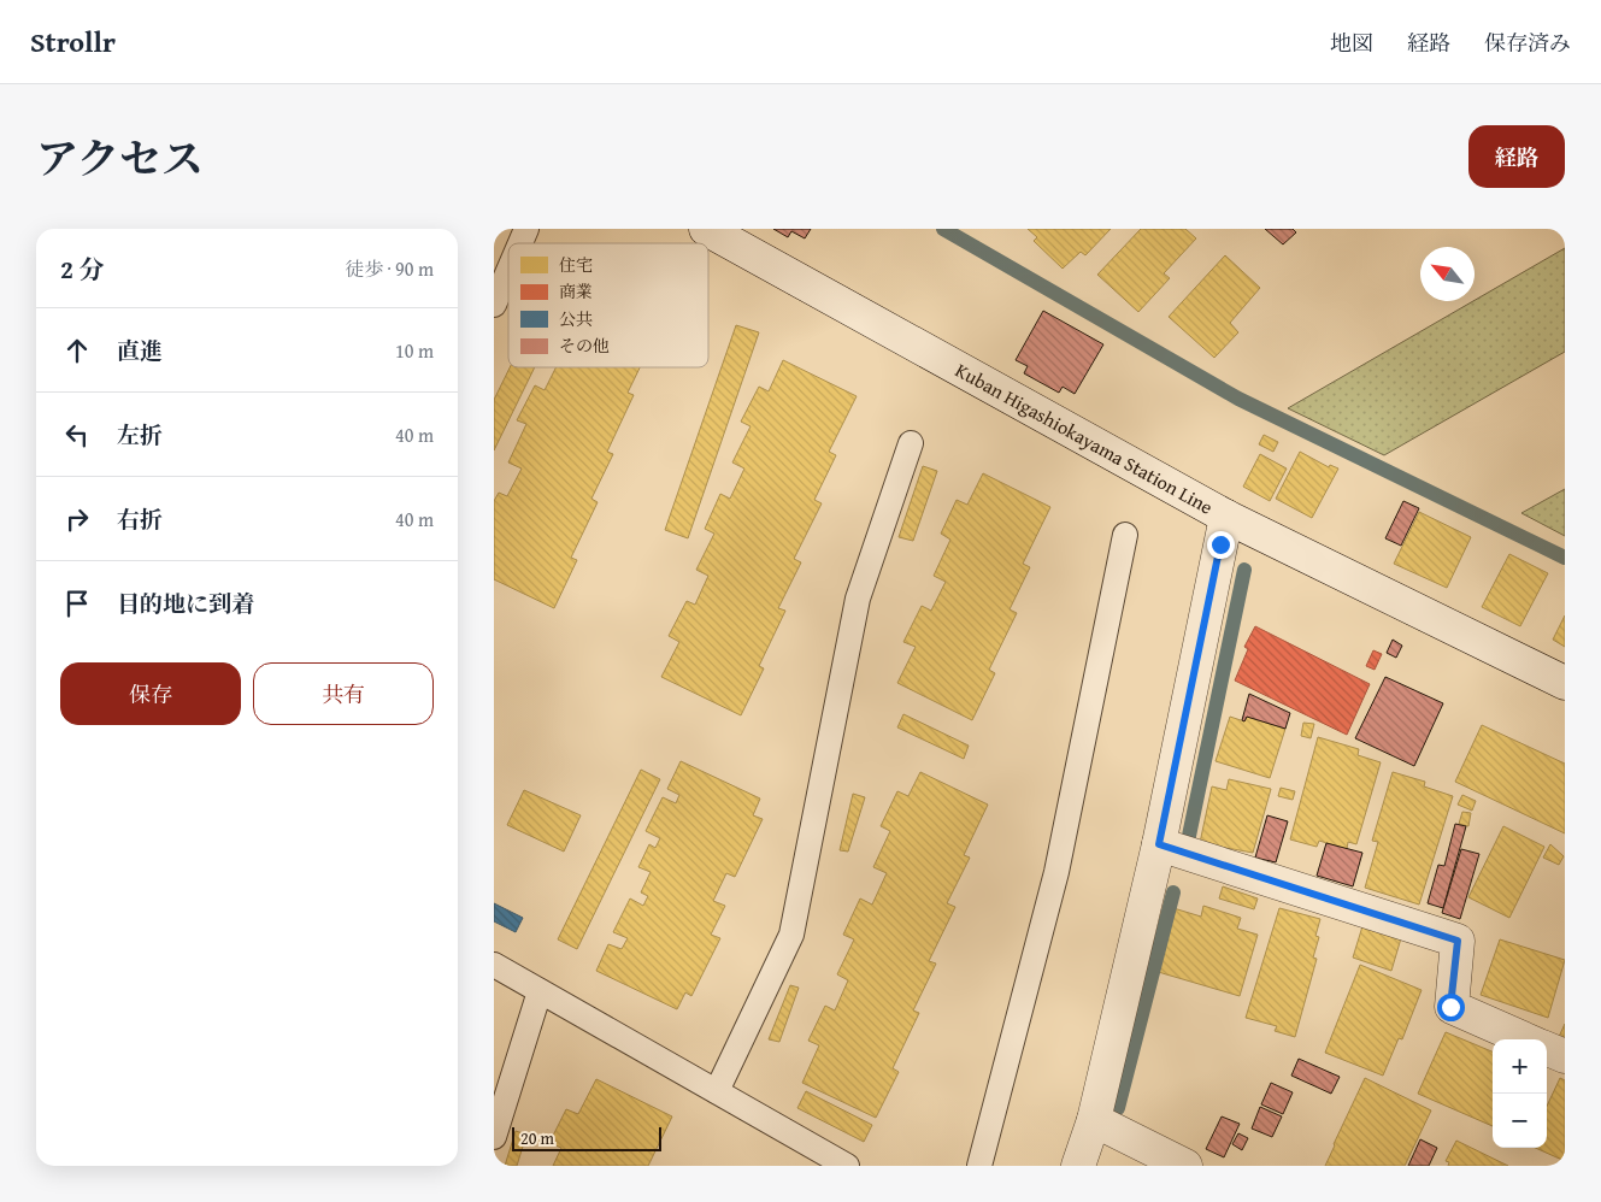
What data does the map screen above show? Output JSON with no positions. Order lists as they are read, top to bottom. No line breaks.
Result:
{"streets":{"street":["Kuban Higashiokayama Station Line"]},"legend":["住宅","商業","公共","その他"],"scale_bar":"20 m","north":"top left","page":{"header":"Strollr","nav":["地図","経路","保存済み"],"title":"アクセス","buttons":["経路",["保存","共有"]],"heading":["2 分","徒歩 · 90 m"],"list":[["直進","10 m"],["左折","40 m"],["右折","40 m"],"目的地に到着"],"map_buttons":["+","−"],"scale":"20 m"}}
